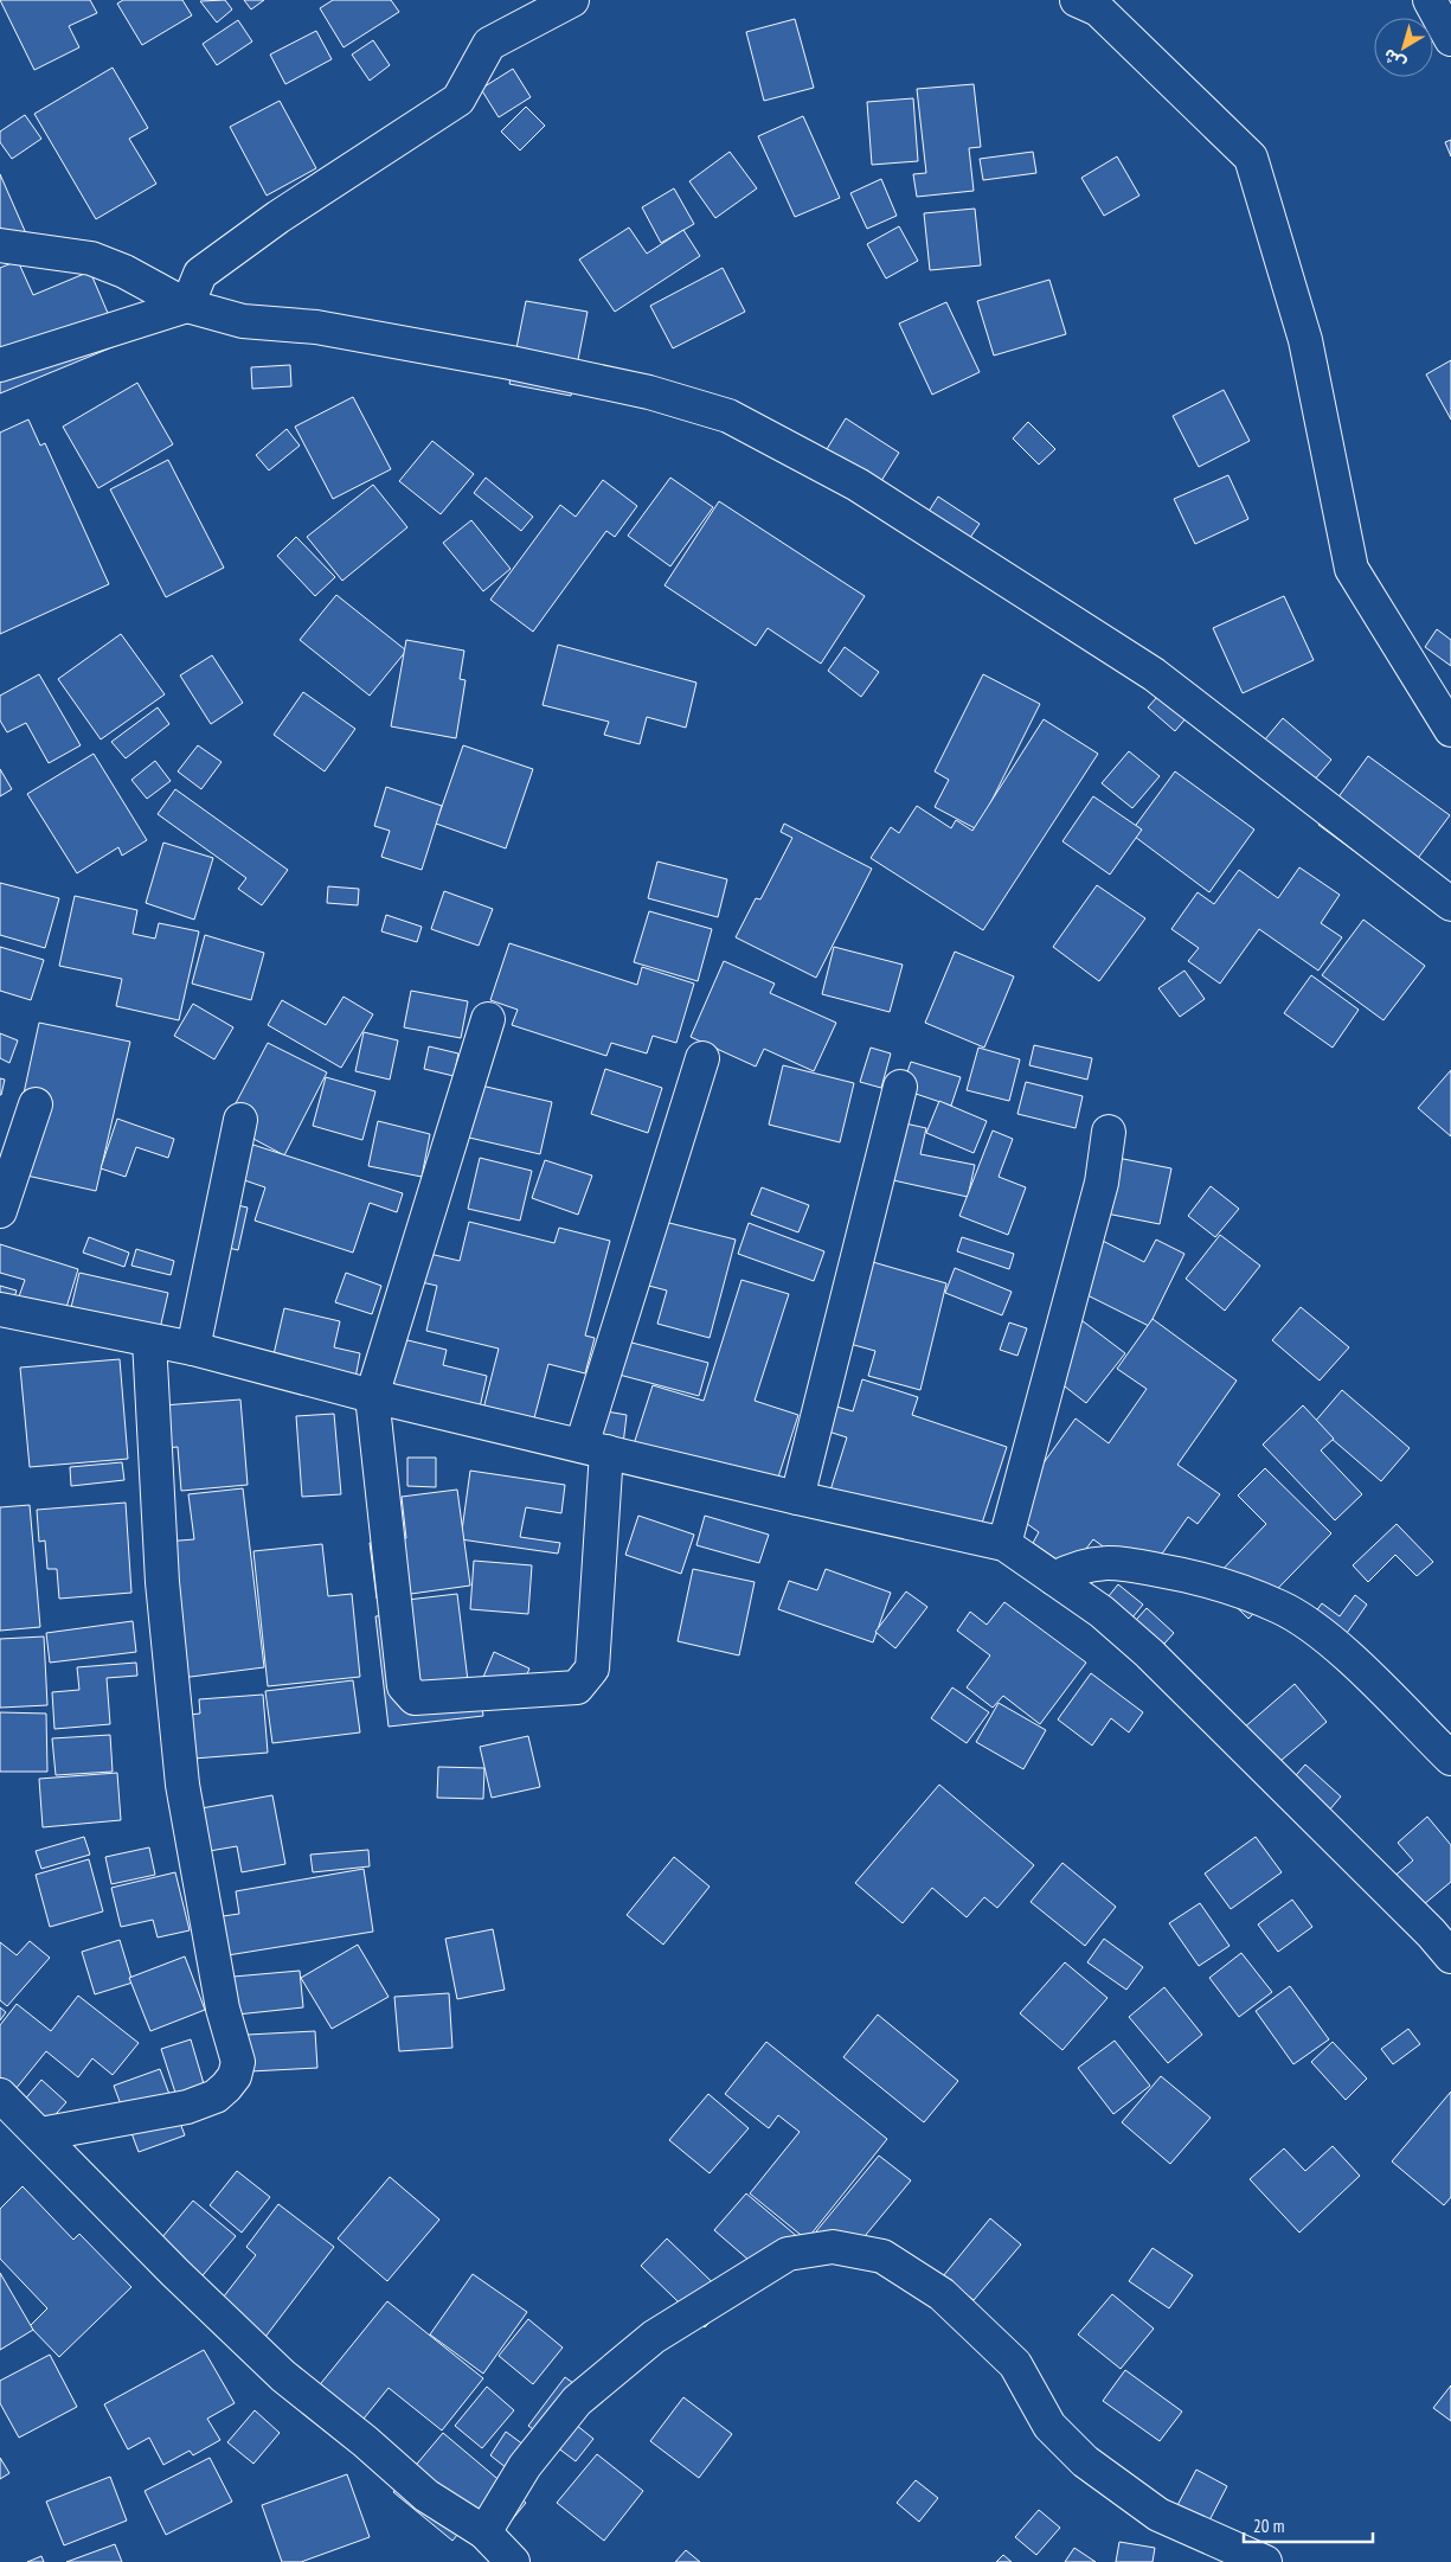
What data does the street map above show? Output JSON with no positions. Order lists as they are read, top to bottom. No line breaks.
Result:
{"scale_bar":"20 m","north":"bottom left"}
